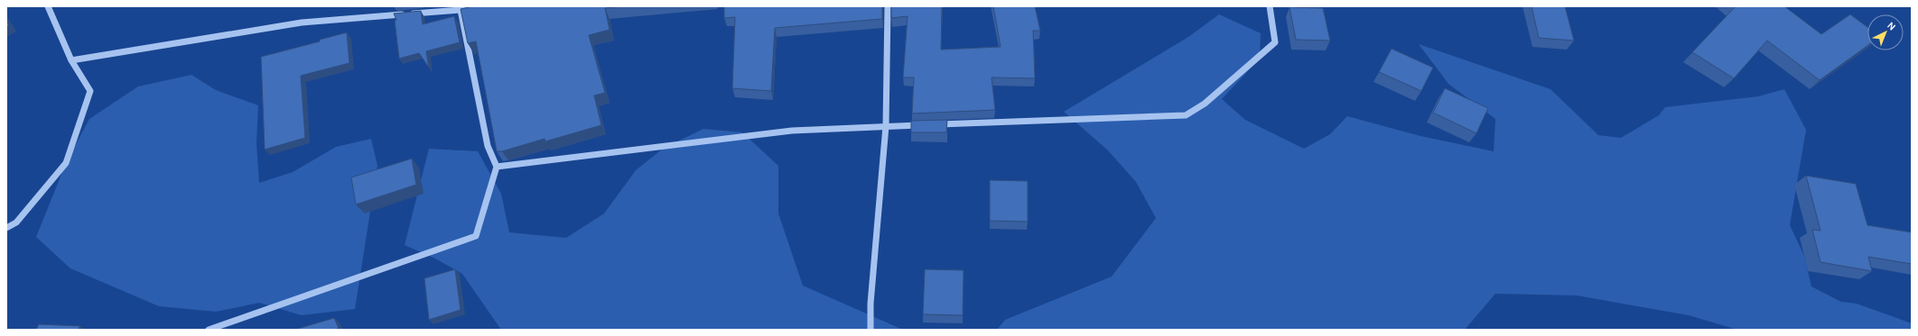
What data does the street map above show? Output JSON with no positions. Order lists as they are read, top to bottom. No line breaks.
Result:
{"north":"top right"}
